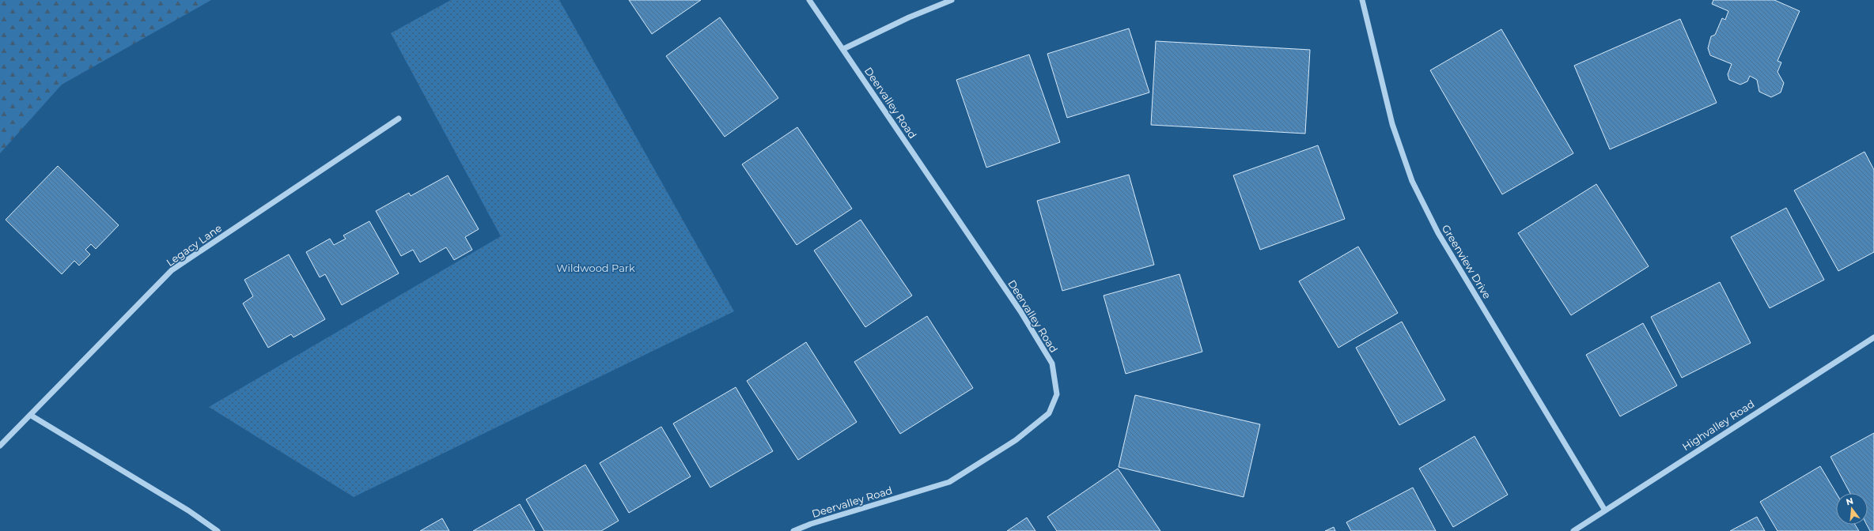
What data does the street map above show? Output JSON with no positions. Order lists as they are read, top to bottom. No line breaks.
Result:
{"streets":{"street":["Deervalley Road","Legacy Lane","Greenview Drive","Highvalley Road"]},"crossings":[["Greenview Drive","Highvalley Road"]],"parks":["Wildwood Park"],"north":"top"}
